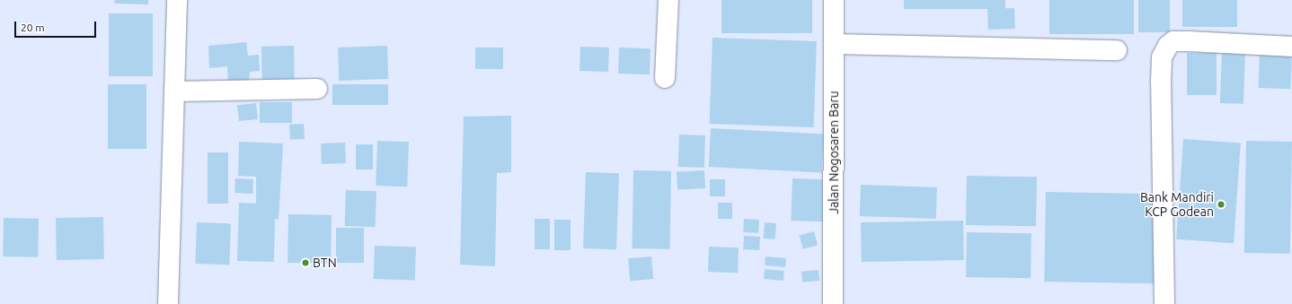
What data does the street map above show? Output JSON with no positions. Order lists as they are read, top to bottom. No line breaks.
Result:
{"streets":{"street":["Jalan Nogosaren Baru"]},"places":["Bank Mandiri KCP Godean","BTN"],"scale_bar":"20 m"}
